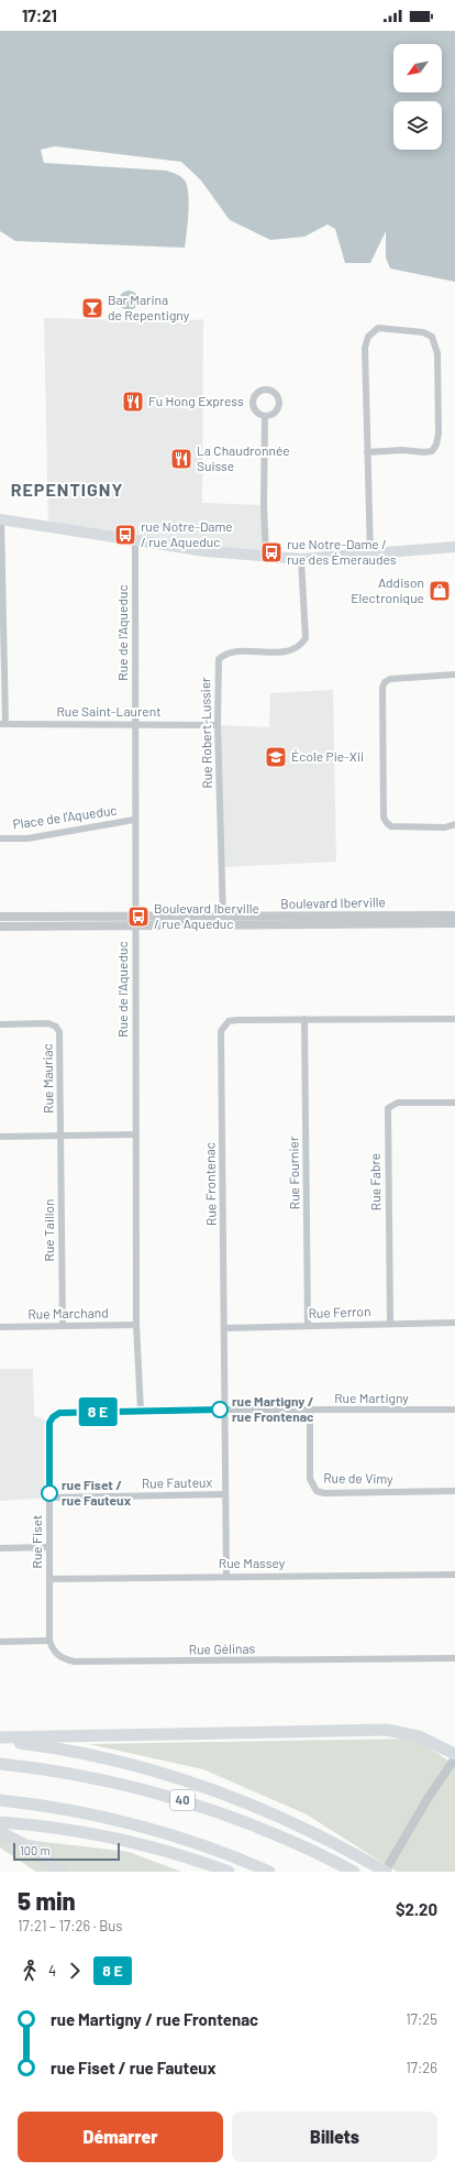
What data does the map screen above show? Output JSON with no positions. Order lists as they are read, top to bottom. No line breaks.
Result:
{"streets":{"highway":["40"],"street":["Rue de l'Aqueduc","Rue Saint-Laurent","Rue Robert-Lussier","Place de l'Aqueduc","Boulevard Iberville","Rue Mauriac","Rue Fournier","Rue Fabre","Rue Frontenac","Rue Taillon","Rue Ferron","Rue Marchand","Rue Martigny","Rue de Vimy","Rue Fauteux","Rue Fiset","Rue Massey","Rue Gélinas"]},"crossings":[["Rue de l'Aqueduc","Rue Saint-Laurent"],["Rue de l'Aqueduc","Place de l'Aqueduc"],["Rue de l'Aqueduc","Boulevard Iberville"],["Rue de l'Aqueduc","Rue Marchand"],["Rue de l'Aqueduc","Rue Martigny"],["Rue Saint-Laurent","Rue Robert-Lussier"],["Rue Robert-Lussier","Boulevard Iberville"],["Rue Mauriac","Rue Taillon"],["Rue Fournier","Rue Frontenac"],["Rue Fournier","Rue Ferron"],["Rue Fabre","Rue Ferron"],["Rue Frontenac","Rue Ferron"],["Rue Frontenac","Rue Martigny"],["Rue Frontenac","Rue Fauteux"],["Rue Frontenac","Rue Massey"],["Rue Taillon","Rue Marchand"],["Rue Martigny","Rue de Vimy"],["Rue Martigny","Rue Fiset"],["Rue Fauteux","Rue Fiset"],["Rue Fiset","Rue Massey"],["Rue Fiset","Rue Gélinas"]],"districts":["REPENTIGNY"],"places":{"bar":["Bar Marina de Repentigny"],"restaurant":["Fu Hong Express","La Chaudronnée Suisse"],"bus stop":["rue Notre-Dame / rue Aqueduc","rue Notre-Dame / rue des Émeraudes","Boulevard Iberville / rue Aqueduc"],"shop":["Addison Electronique"],"school or university":["École Pie-Xii"],"other":["rue Martigny / rue Frontenac","rue Fiset / rue Fauteux"]},"scale_bar":"100 m","north":"bottom left","page":{"status":"17:21","on_map":"8 E","scale":"100 m","heading":["5 min","17:21 – 17:26 · Bus","$2.20"],"legs":["4","8 E"],"list":[{"name":"rue Martigny / rue Frontenac","value":"17:25"},{"name":"rue Fiset / rue Fauteux","value":"17:26"}],"buttons":["Démarrer","Billets"]}}
